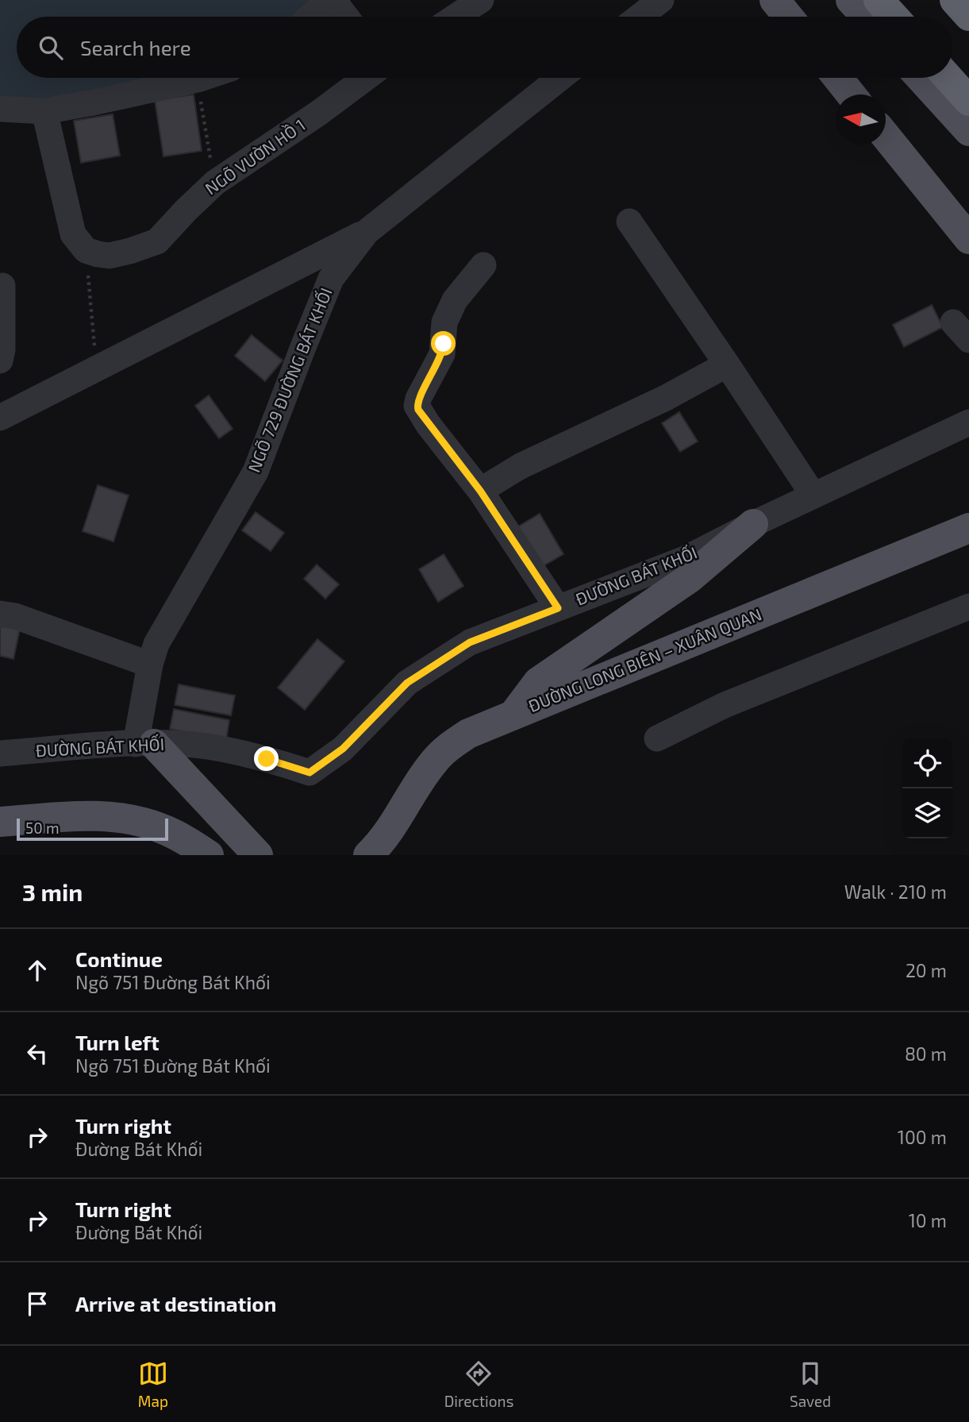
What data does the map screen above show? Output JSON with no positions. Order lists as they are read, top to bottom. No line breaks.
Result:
{"streets":{"main road":["ĐƯỜNG LONG BIÊN – XUÂN QUAN"],"street":["NGÕ VƯỜN HỒ 1","NGÕ 729 ĐƯỜNG BÁT KHỐI","ĐƯỜNG BÁT KHỐI"]},"crossings":[["NGÕ 729 ĐƯỜNG BÁT KHỐI","ĐƯỜNG BÁT KHỐI"]],"scale_bar":"50 m","north":"left","page":{"search":"Search here","scale":"50 m","heading":["3 min","Walk · 210 m"],"list":[["Continue","Ngõ 751 Đường Bát Khối","20 m"],["Turn left","Ngõ 751 Đường Bát Khối","80 m"],["Turn right","Đường Bát Khối","100 m"],["Turn right","Đường Bát Khối","10 m"],"Arrive at destination"],"nav":["Map","Directions","Saved"]}}
